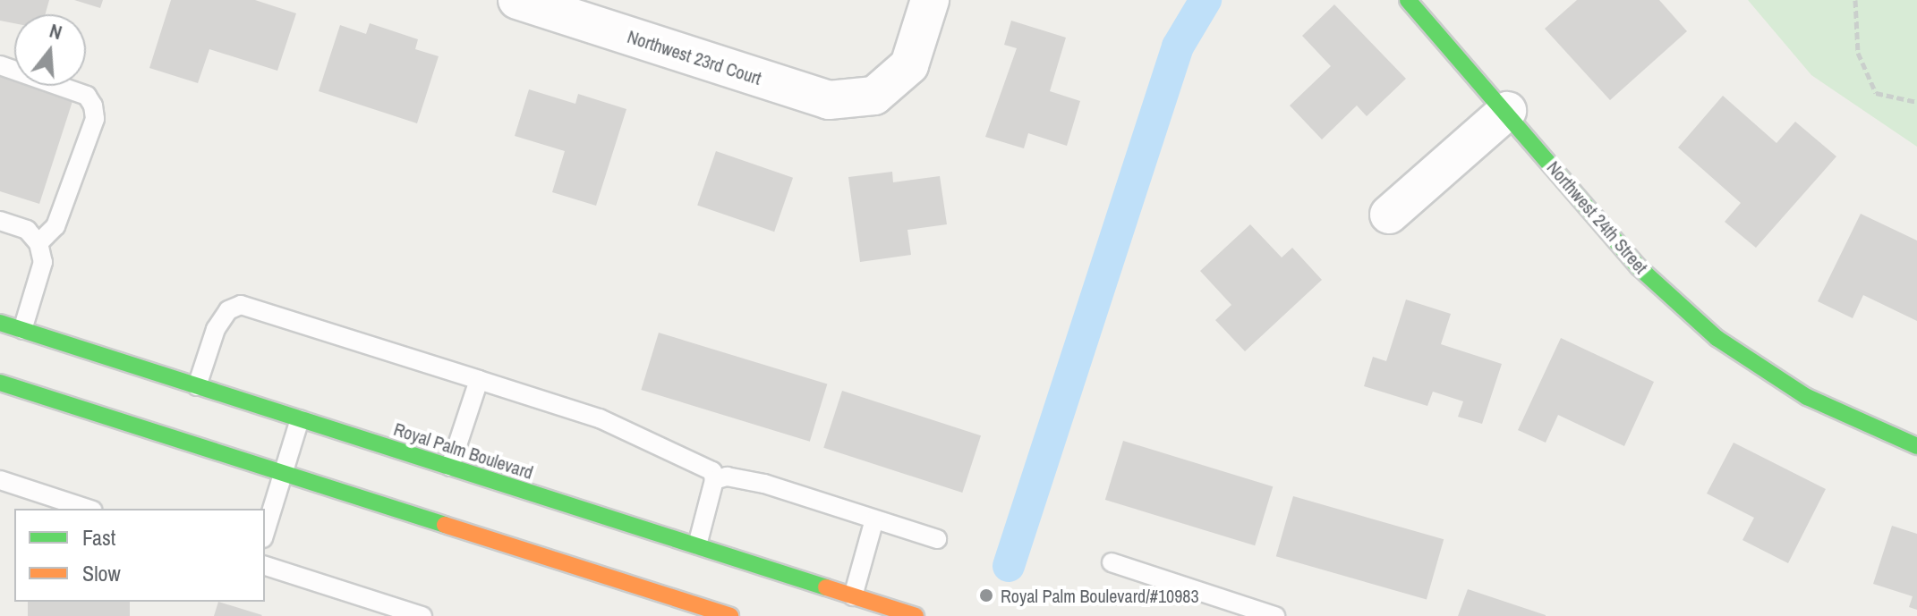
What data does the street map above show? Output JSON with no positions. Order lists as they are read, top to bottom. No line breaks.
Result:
{"streets":{"main road":["Northwest 24th Street","Royal Palm Boulevard"],"street":["Northwest 23rd Court"]},"places":["Royal Palm Boulevard/#10983"],"legend":["Fast","Slow"],"north":"top"}
